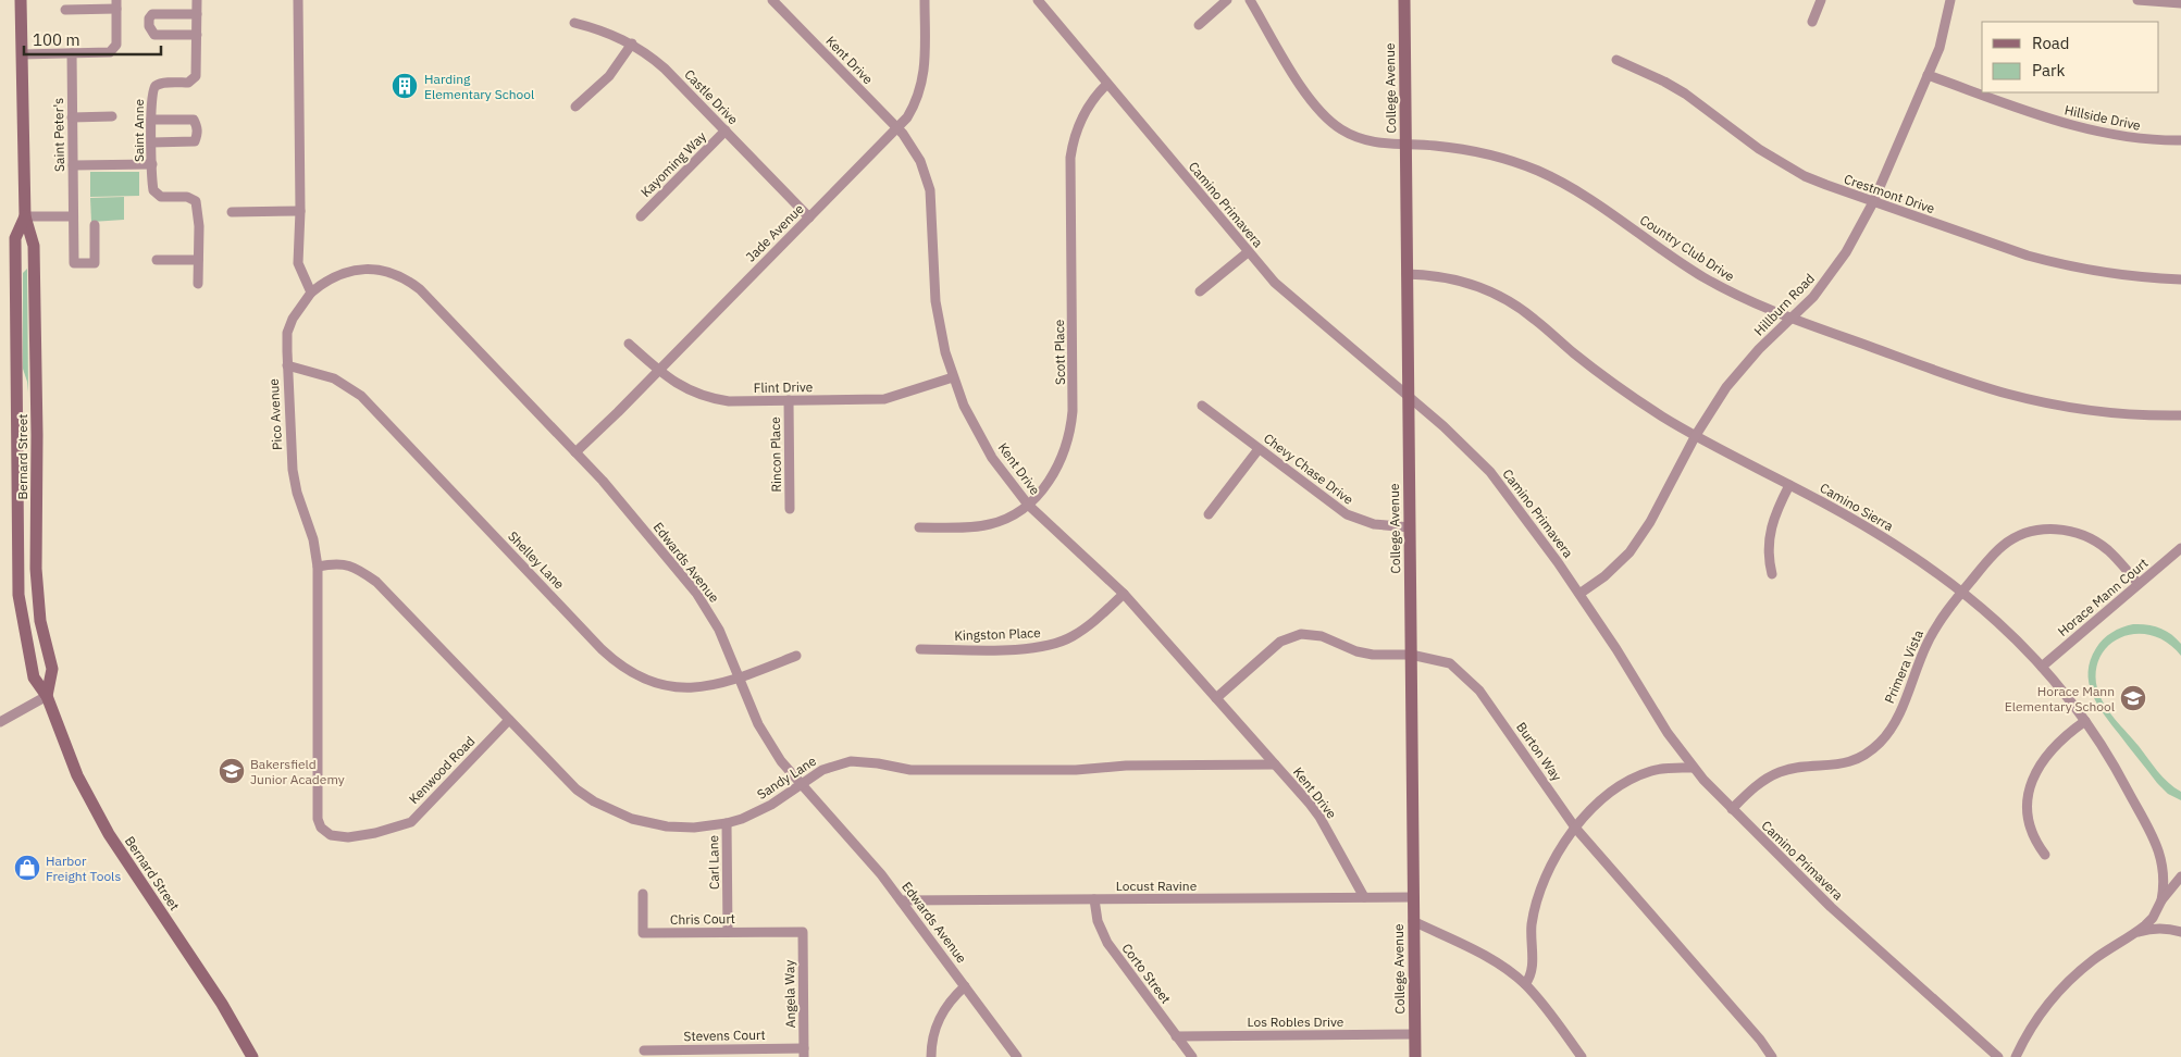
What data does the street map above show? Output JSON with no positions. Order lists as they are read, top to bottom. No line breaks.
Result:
{"streets":{"street":["Kent Drive","College Avenue","Castle Drive","Hillside Drive","Saint Anne","Saint Peter's","Kayoming Way","Crestmont Drive","Camino Primavera","Jade Avenue","Country Club Drive","Hillburn Road","Scott Place","Flint Drive","Pico Avenue","Rincon Place","Bernard Street","Chevy Chase Drive","Camino Sierra","Shelley Lane","Edwards Avenue","Horace Mann Court","Kingston Place","Primera Vista","Burton Way","Kenwood Road","Sandy Lane","Carl Lane","Locust Ravine","Chris Court","Corto Street","Angela Way","Los Robles Drive","Stevens Court"]},"crossings":[["Kent Drive","Jade Avenue"],["Kent Drive","Scott Place"],["Kent Drive","Flint Drive"],["Kent Drive","Kingston Place"],["Kent Drive","Burton Way"],["Kent Drive","Sandy Lane"],["Kent Drive","Locust Ravine"],["College Avenue","Camino Primavera"],["College Avenue","Country Club Drive"],["College Avenue","Chevy Chase Drive"],["College Avenue","Camino Sierra"],["College Avenue","Burton Way"],["College Avenue","Locust Ravine"],["College Avenue","Los Robles Drive"],["Castle Drive","Kayoming Way"],["Castle Drive","Jade Avenue"],["Hillside Drive","Hillburn Road"],["Crestmont Drive","Hillburn Road"],["Camino Primavera","Hillburn Road"],["Camino Primavera","Scott Place"],["Camino Primavera","Primera Vista"],["Jade Avenue","Flint Drive"],["Jade Avenue","Edwards Avenue"],["Country Club Drive","Hillburn Road"],["Hillburn Road","Camino Sierra"],["Flint Drive","Rincon Place"],["Pico Avenue","Shelley Lane"],["Pico Avenue","Edwards Avenue"],["Pico Avenue","Kenwood Road"],["Pico Avenue","Sandy Lane"],["Camino Sierra","Horace Mann Court"],["Camino Sierra","Primera Vista"],["Shelley Lane","Edwards Avenue"],["Edwards Avenue","Sandy Lane"],["Edwards Avenue","Locust Ravine"],["Horace Mann Court","Primera Vista"],["Kenwood Road","Sandy Lane"],["Sandy Lane","Carl Lane"],["Carl Lane","Chris Court"],["Locust Ravine","Corto Street"],["Chris Court","Angela Way"],["Corto Street","Los Robles Drive"],["Angela Way","Stevens Court"]],"places":{"building":["Harding Elementary School"],"school or university":["Horace Mann Elementary School","Bakersfield Junior Academy"],"shop":["Harbor Freight Tools"]},"legend":["Road","Park"],"scale_bar":"100 m"}
